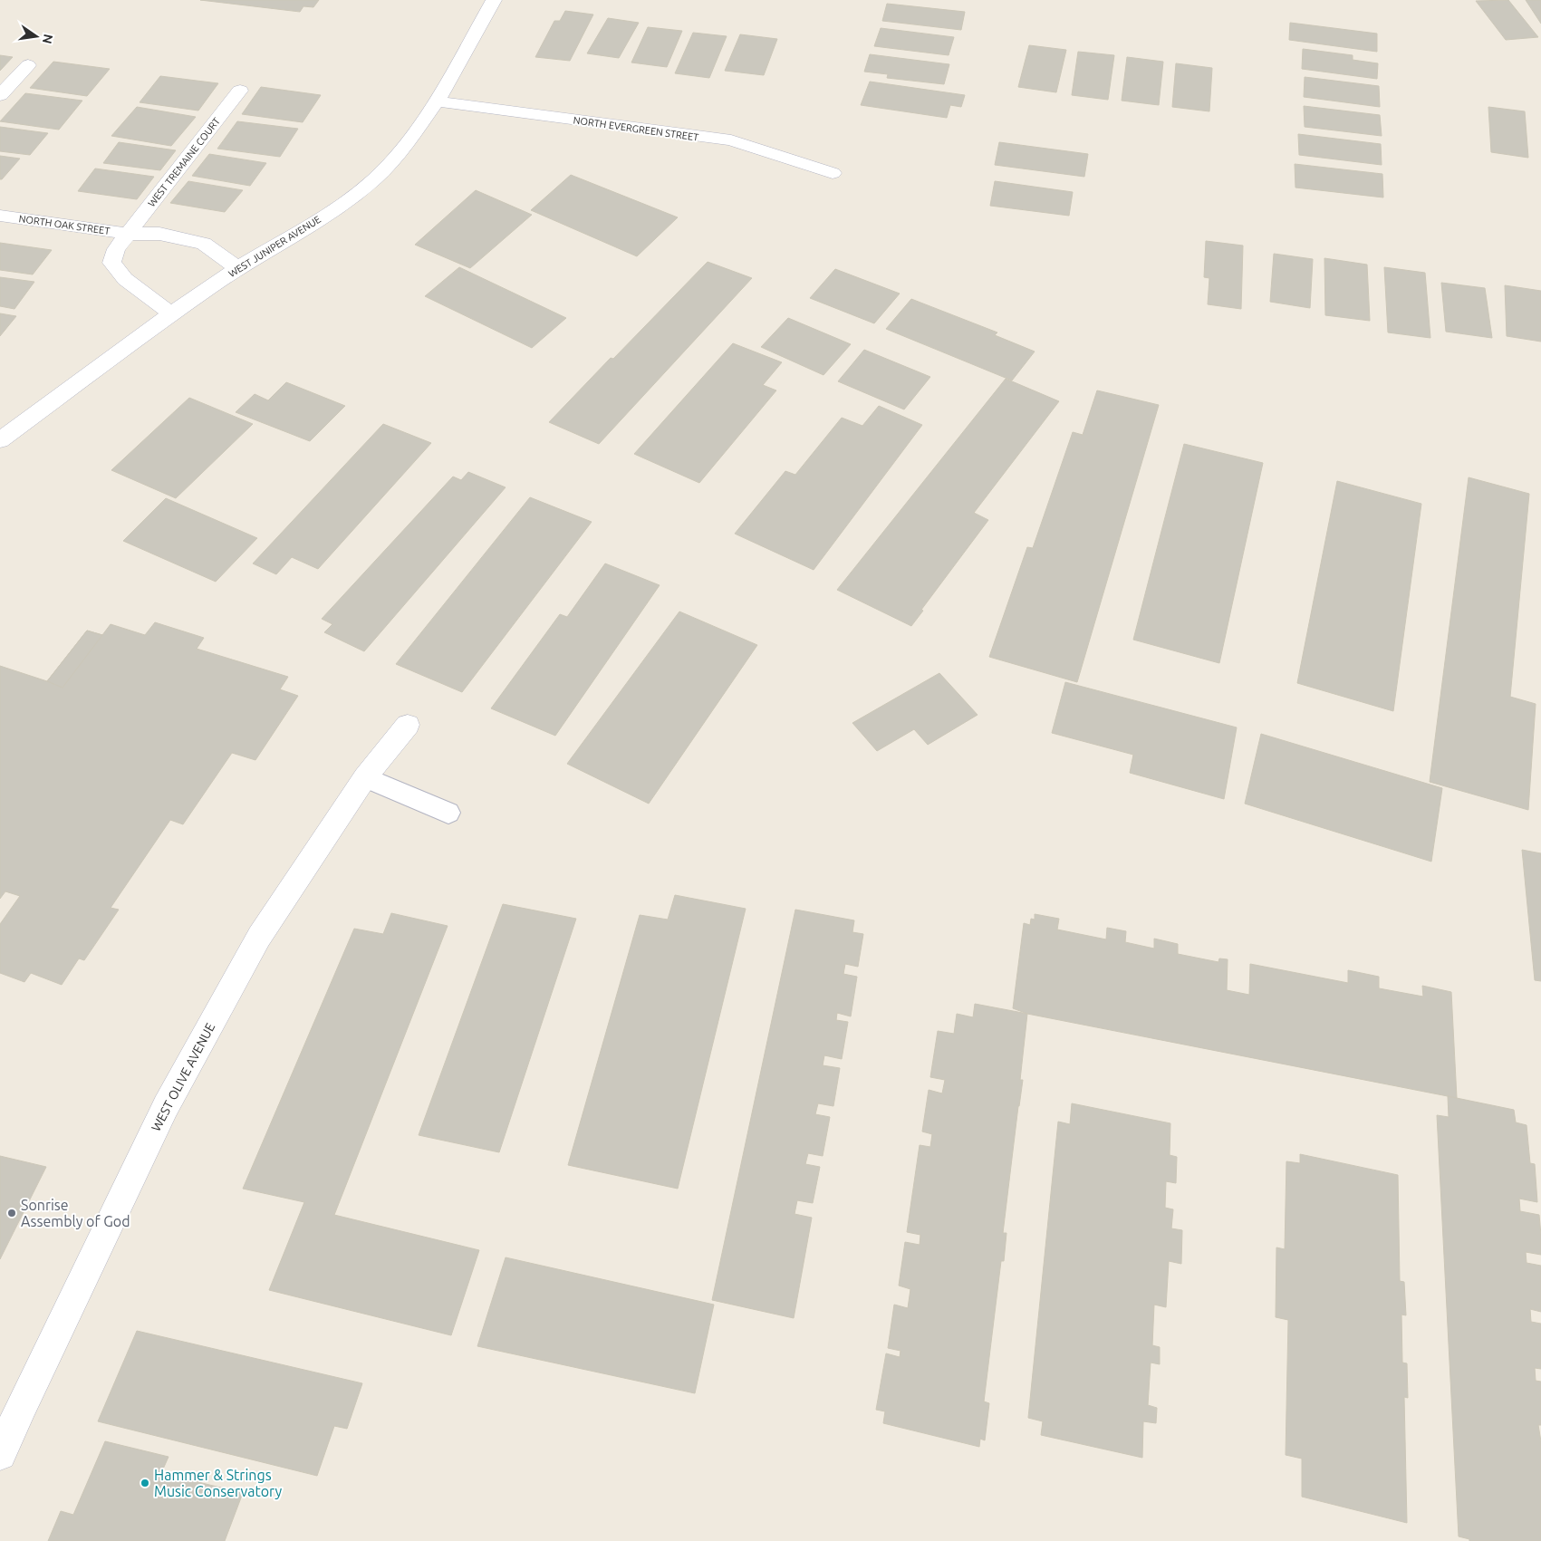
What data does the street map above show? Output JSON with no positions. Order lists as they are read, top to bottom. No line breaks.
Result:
{"streets":{"street":["NORTH EVERGREEN STREET","WEST TREMAINE COURT","NORTH OAK STREET","WEST JUNIPER AVENUE","WEST OLIVE AVENUE"]},"crossings":[["NORTH EVERGREEN STREET","WEST JUNIPER AVENUE"],["WEST TREMAINE COURT","NORTH OAK STREET"],["NORTH OAK STREET","WEST JUNIPER AVENUE"]],"places":["Sonrise Assembly of God","Hammer & Strings Music Conservatory"],"north":"right"}
